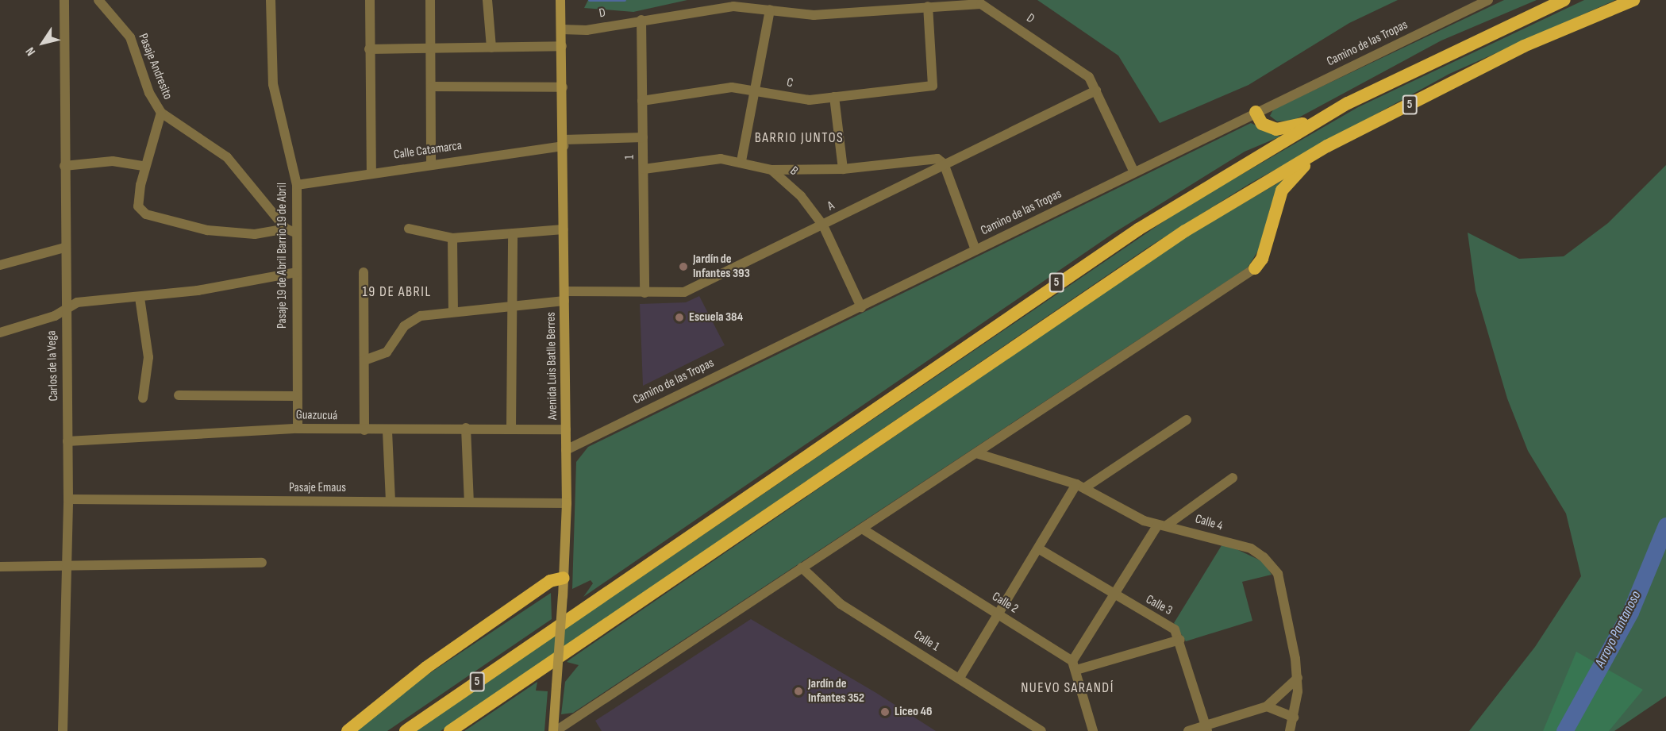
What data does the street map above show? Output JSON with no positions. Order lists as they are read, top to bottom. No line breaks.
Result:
{"streets":{"highway":["5"],"main road":["Avenida Luis Batlle Berres"],"street":["D","Camino de las Tropas","Pasaje Andresito","C","Calle Catamarca","1","B","A","Pasaje 19 de Abril Barrio 19 de Abril","Carlos de la Vega","Guazucuá","Pasaje Emaus","Calle 4","Calle 2","Calle 3","Calle 1"]},"crossings":[["D","Camino de las Tropas"],["D","C"],["D","1"],["D","A"],["D","Avenida Luis Batlle Berres"],["Camino de las Tropas","B"],["Camino de las Tropas","Avenida Luis Batlle Berres"],["Pasaje Andresito","Pasaje 19 de Abril Barrio 19 de Abril"],["C","1"],["Calle Catamarca","1"],["Calle Catamarca","Pasaje 19 de Abril Barrio 19 de Abril"],["Calle Catamarca","Avenida Luis Batlle Berres"],["1","B"],["1","A"],["B","A"],["A","Avenida Luis Batlle Berres"],["Pasaje 19 de Abril Barrio 19 de Abril","Guazucuá"],["Carlos de la Vega","Guazucuá"],["Carlos de la Vega","Pasaje Emaus"],["Avenida Luis Batlle Berres","Guazucuá"],["Avenida Luis Batlle Berres","Pasaje Emaus"]],"districts":["BARRIO JUNTOS","19 DE ABRIL","NUEVO SARANDÍ"],"water":["Arroyo Pantanoso"],"places":["Jardín de Infantes 393","Escuela 384","Jardín de Infantes 352","Liceo 46"],"north":"bottom left"}
